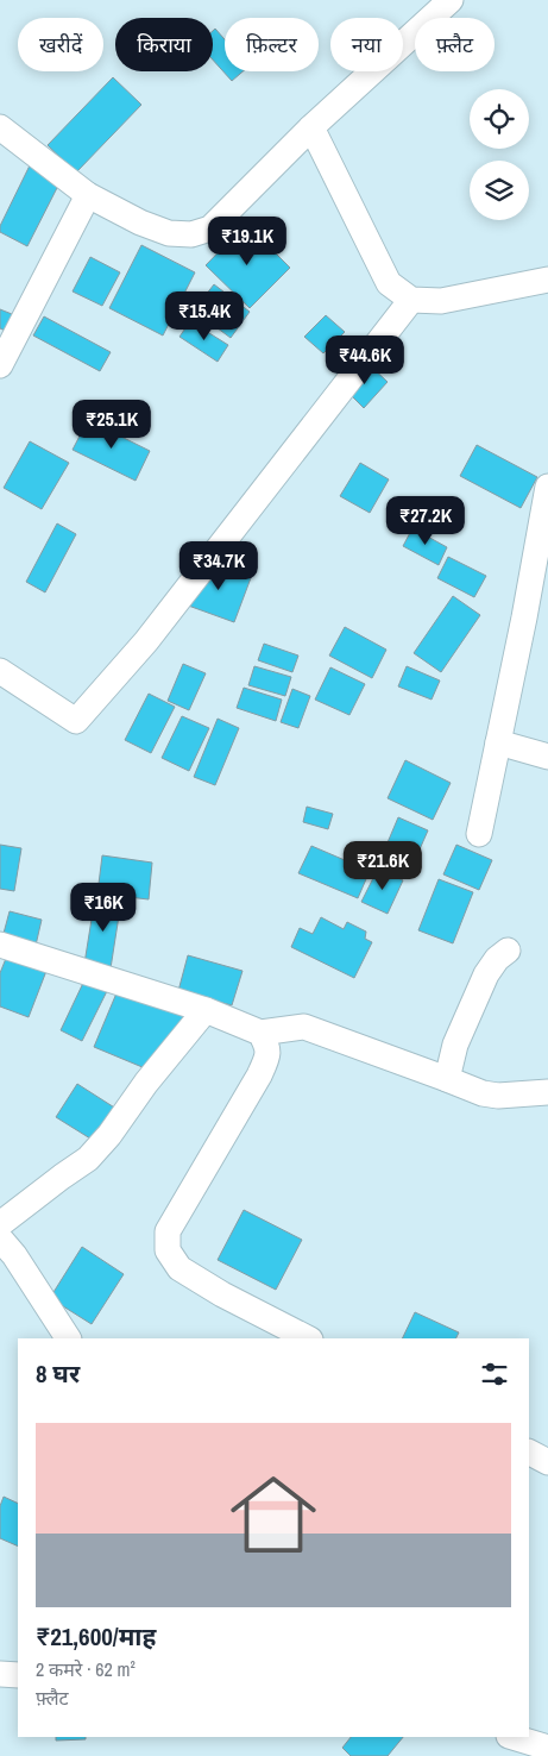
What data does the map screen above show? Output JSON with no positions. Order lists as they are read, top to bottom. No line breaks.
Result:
{"page":{"chip":["खरीदें","किराया","फ़िल्टर","नया","फ़्लैट"],"price":["₹19.1K","₹15.4K","₹44.6K","₹25.1K","₹27.2K","₹34.7K","₹21.6K","₹16K"],"heading":"8 घर","list":[{"name":"₹21,600/माह","note":"2 कमरे · 62 m² · फ़्लैट"}]}}
